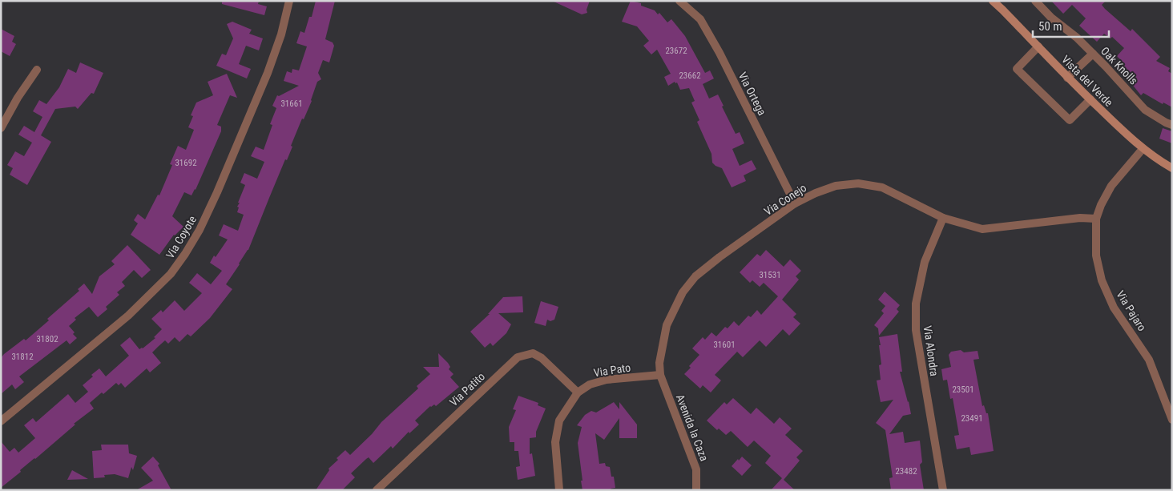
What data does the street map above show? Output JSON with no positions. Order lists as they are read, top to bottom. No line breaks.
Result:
{"streets":{"street":["Oak Knolls","Vista del Verde","Via Ortega","Via Conejo","Via Coyote","Via Pajaro","Via Alondra","Via Pato","Via Patito","Avenida la Caza"]},"crossings":[["Vista del Verde","Via Pajaro"],["Via Ortega","Via Conejo"],["Via Conejo","Via Pajaro"],["Via Conejo","Via Alondra"],["Via Conejo","Via Pato"],["Via Conejo","Avenida la Caza"],["Via Pato","Via Patito"],["Via Pato","Avenida la Caza"]],"house_numbers":["23672","23662","31661","31692","31531","31802","31601","31812","23501","23491","23482"],"scale_bar":"50 m"}
